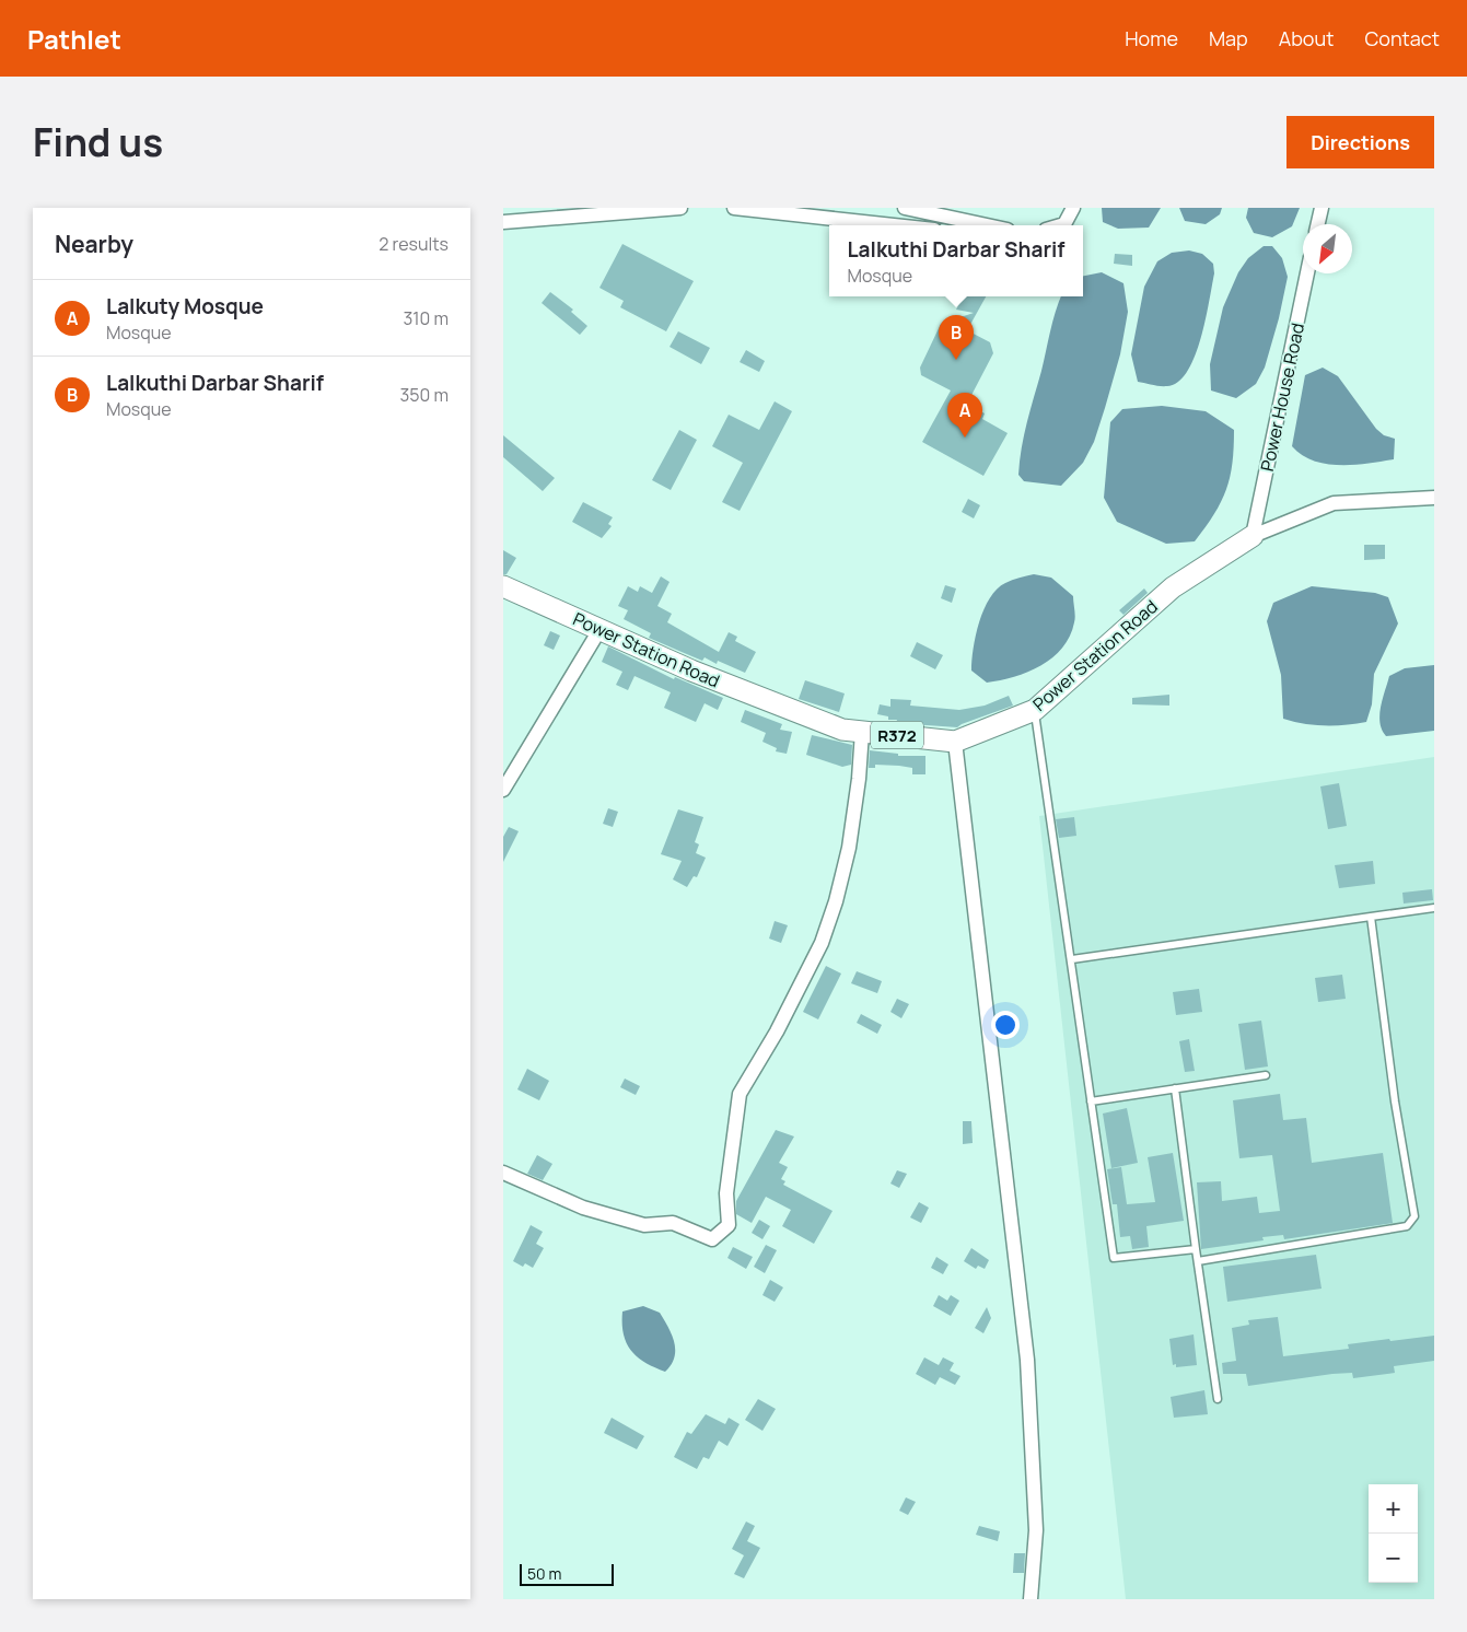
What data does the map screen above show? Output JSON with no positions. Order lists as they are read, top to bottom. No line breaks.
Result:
{"streets":{"main road":["Power Station Road","R372"],"street":["Power House Road"]},"crossings":[["Power House Road","Power Station Road"]],"scale_bar":"50 m","north":"bottom left","page":{"header":"Pathlet","nav":["Home","Map","About","Contact"],"title":"Find us","buttons":"Directions","heading":["Nearby","2 results"],"popup":["Lalkuthi Darbar Sharif","Mosque"],"list":[{"mark":"A","name":"Lalkuty Mosque","note":"Mosque","value":"310 m"},{"mark":"B","name":"Lalkuthi Darbar Sharif","note":"Mosque","value":"350 m"}],"pins":["B","A"],"map_buttons":["+","−"],"scale":"50 m"}}
